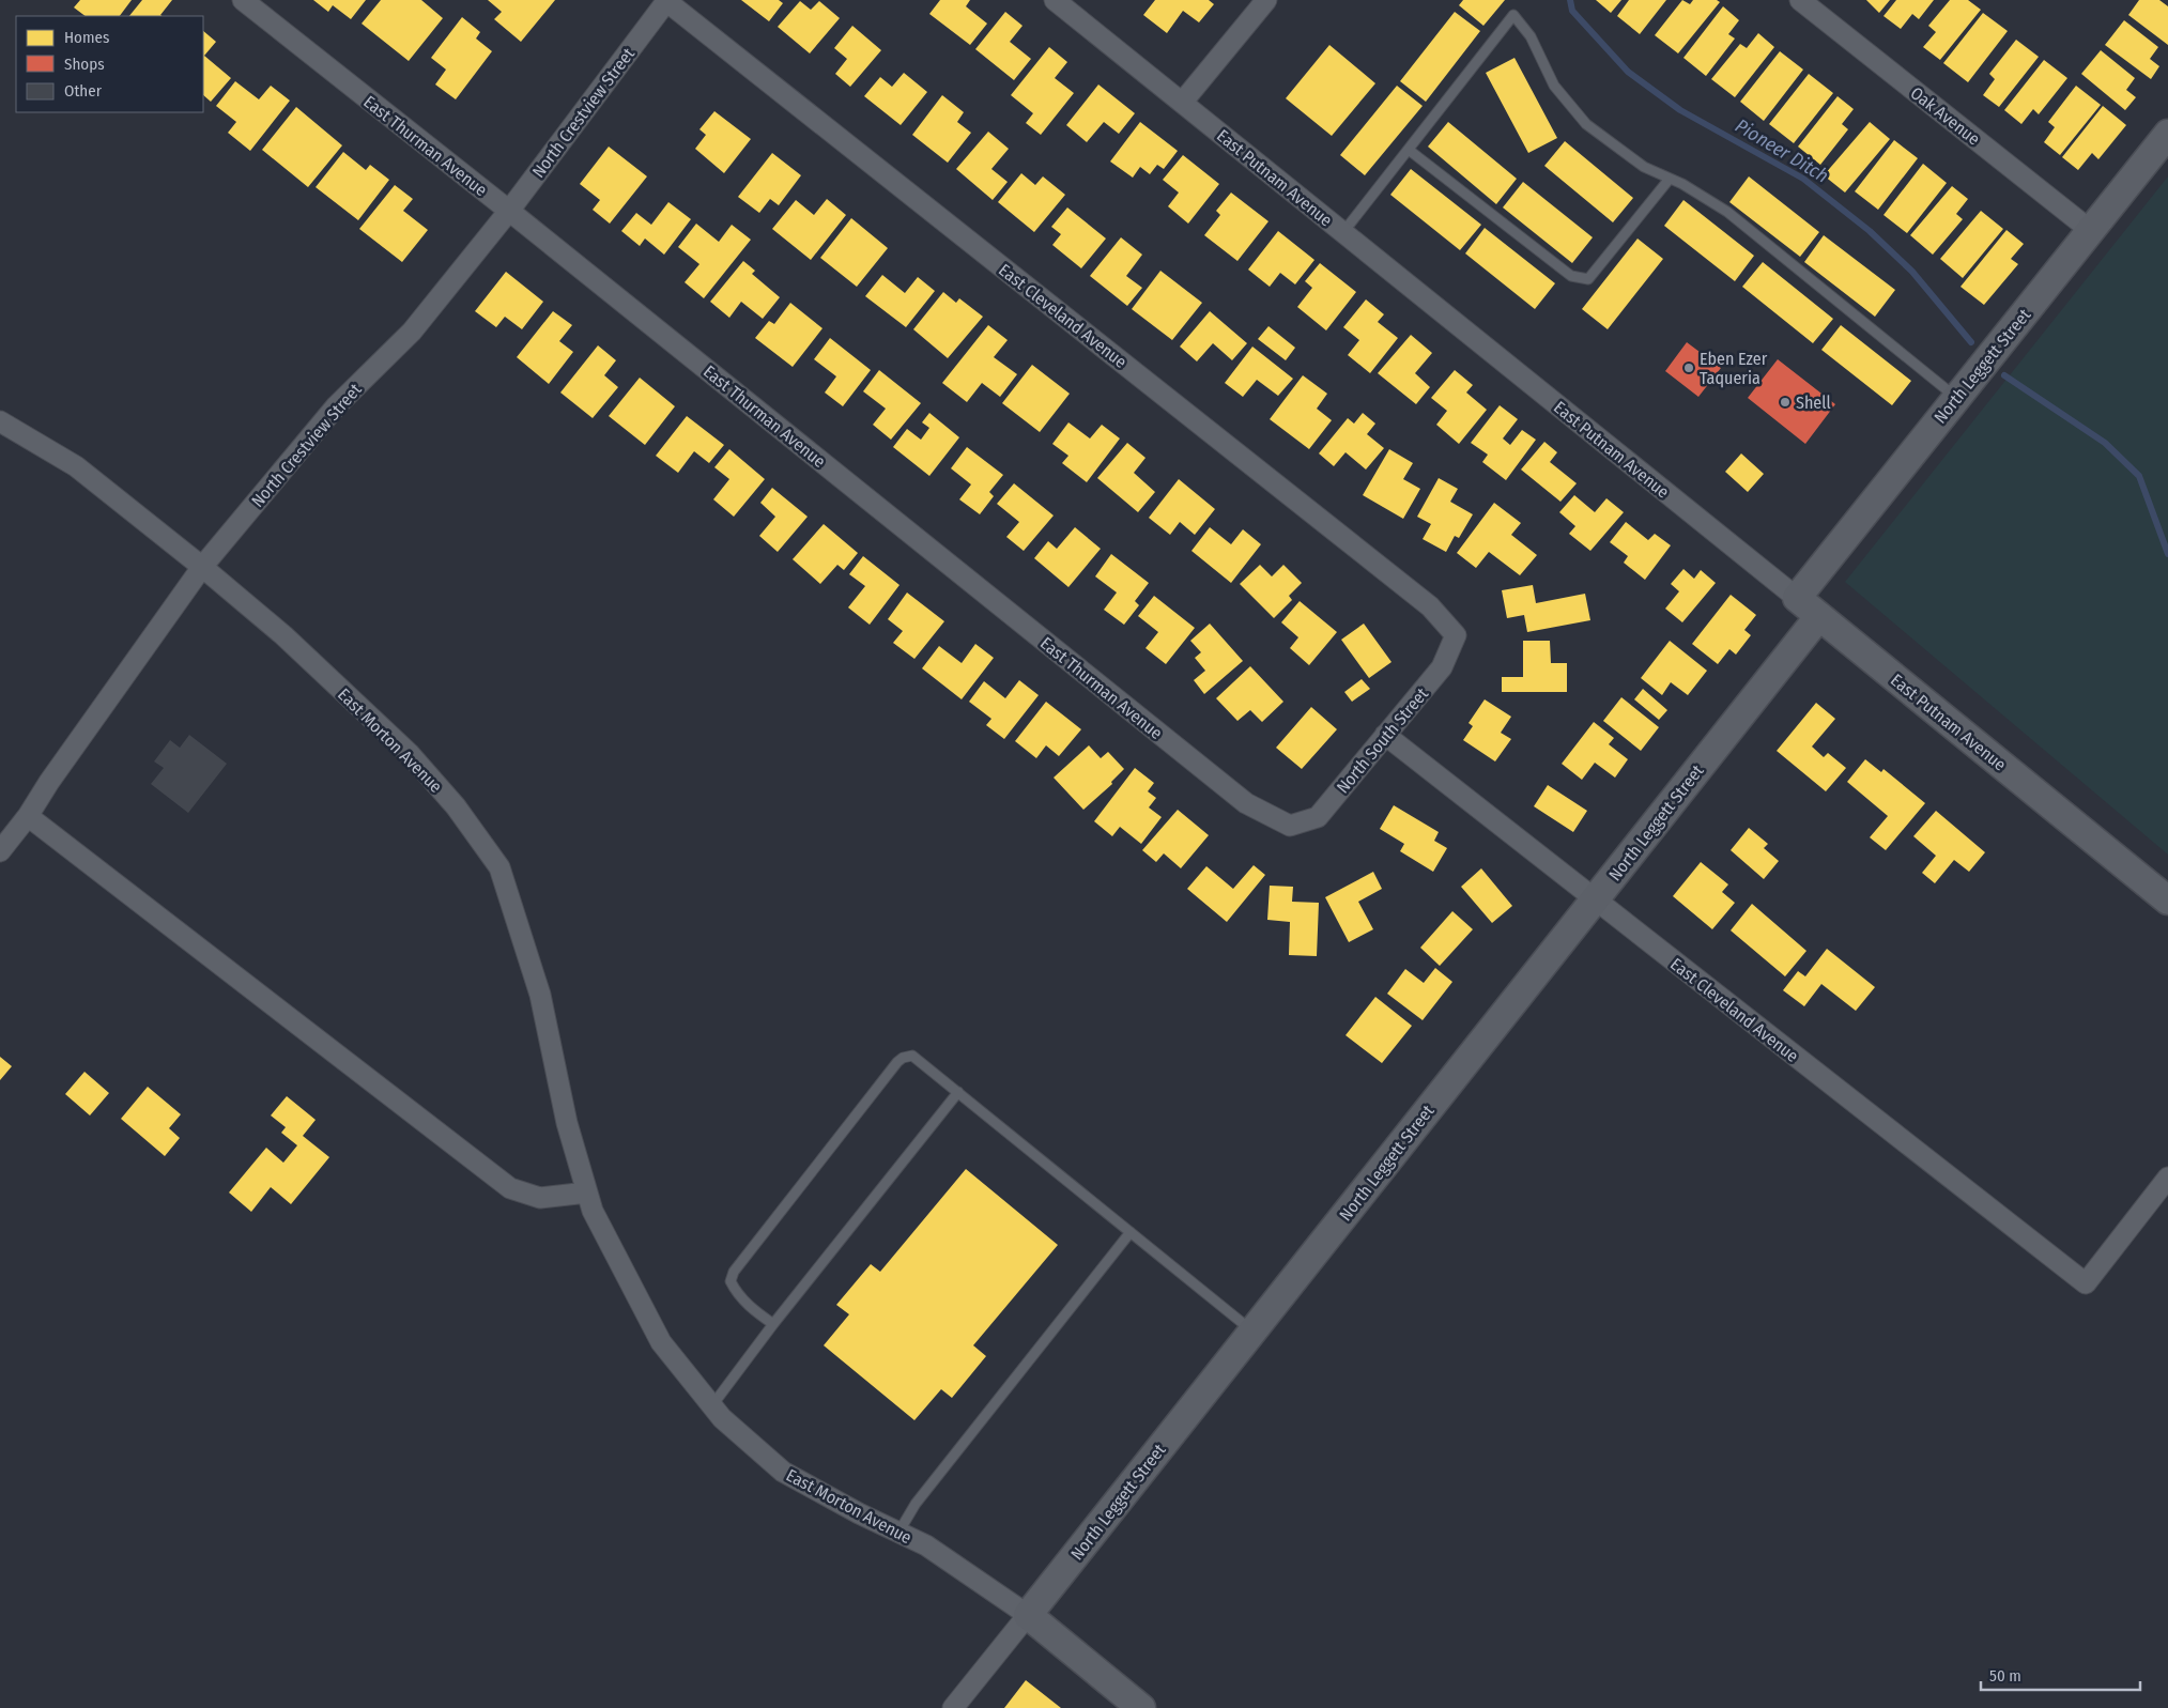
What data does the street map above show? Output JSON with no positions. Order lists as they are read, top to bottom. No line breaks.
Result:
{"streets":{"street":["North Crestview Street","Oak Avenue","East Thurman Avenue","East Putnam Avenue","East Cleveland Avenue","North Leggett Street","East Morton Avenue","North South Street"]},"crossings":[["North Crestview Street","East Thurman Avenue"],["North Crestview Street","East Cleveland Avenue"],["North Crestview Street","East Morton Avenue"],["Oak Avenue","North Leggett Street"],["East Thurman Avenue","North South Street"],["East Putnam Avenue","North Leggett Street"],["East Cleveland Avenue","North Leggett Street"],["East Cleveland Avenue","North South Street"],["North Leggett Street","East Morton Avenue"]],"water":["Pioneer Ditch"],"places":["Eben Ezer Taqueria","Shell"],"legend":["Homes","Shops","Other"],"scale_bar":"50 m"}
